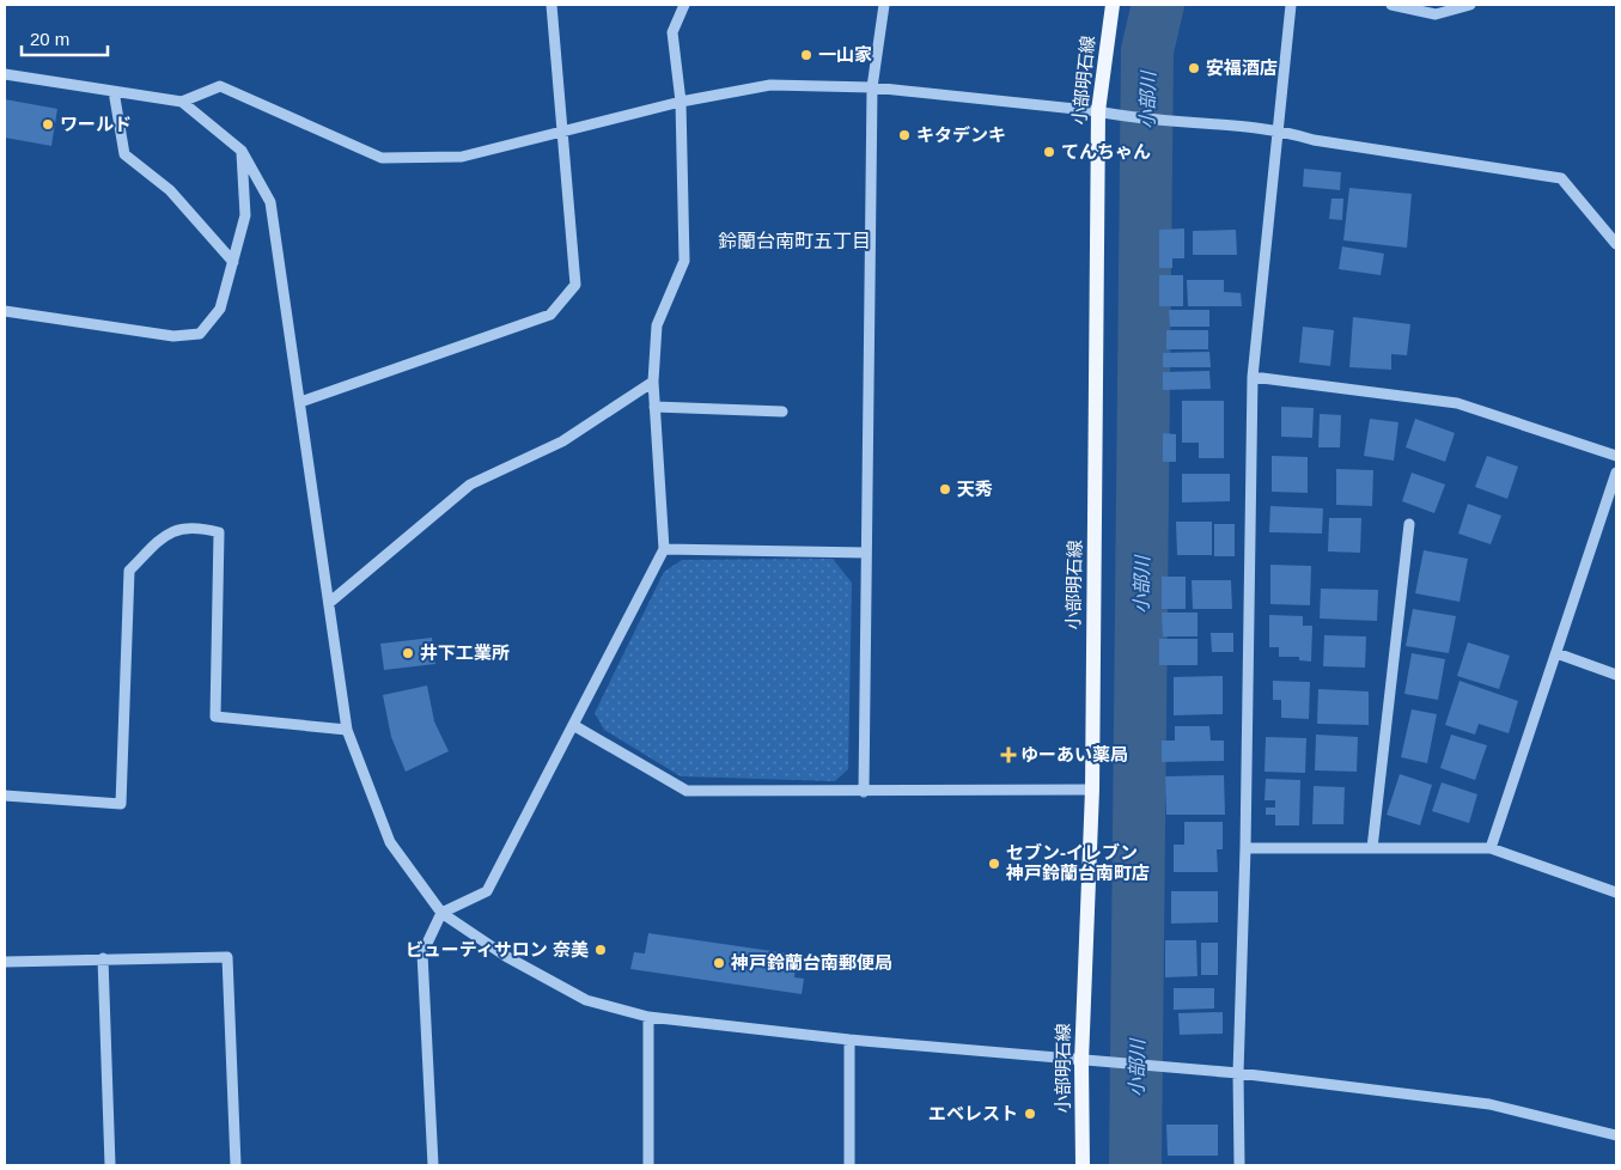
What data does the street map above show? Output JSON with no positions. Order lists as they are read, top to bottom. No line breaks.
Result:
{"streets":{"main road":["小部明石線"]},"districts":["鈴蘭台南町五丁目"],"water":["小部川"],"places":{"other":["一山家","安福酒店","ワールド","キタデンキ","てんちゃん","天秀","井下工業所","セブン-イレブン 神戸鈴蘭台南町店","ビューティサロン 奈美","神戸鈴蘭台南郵便局","エベレスト"],"health":["ゆーあい薬局"]},"scale_bar":"20 m"}
